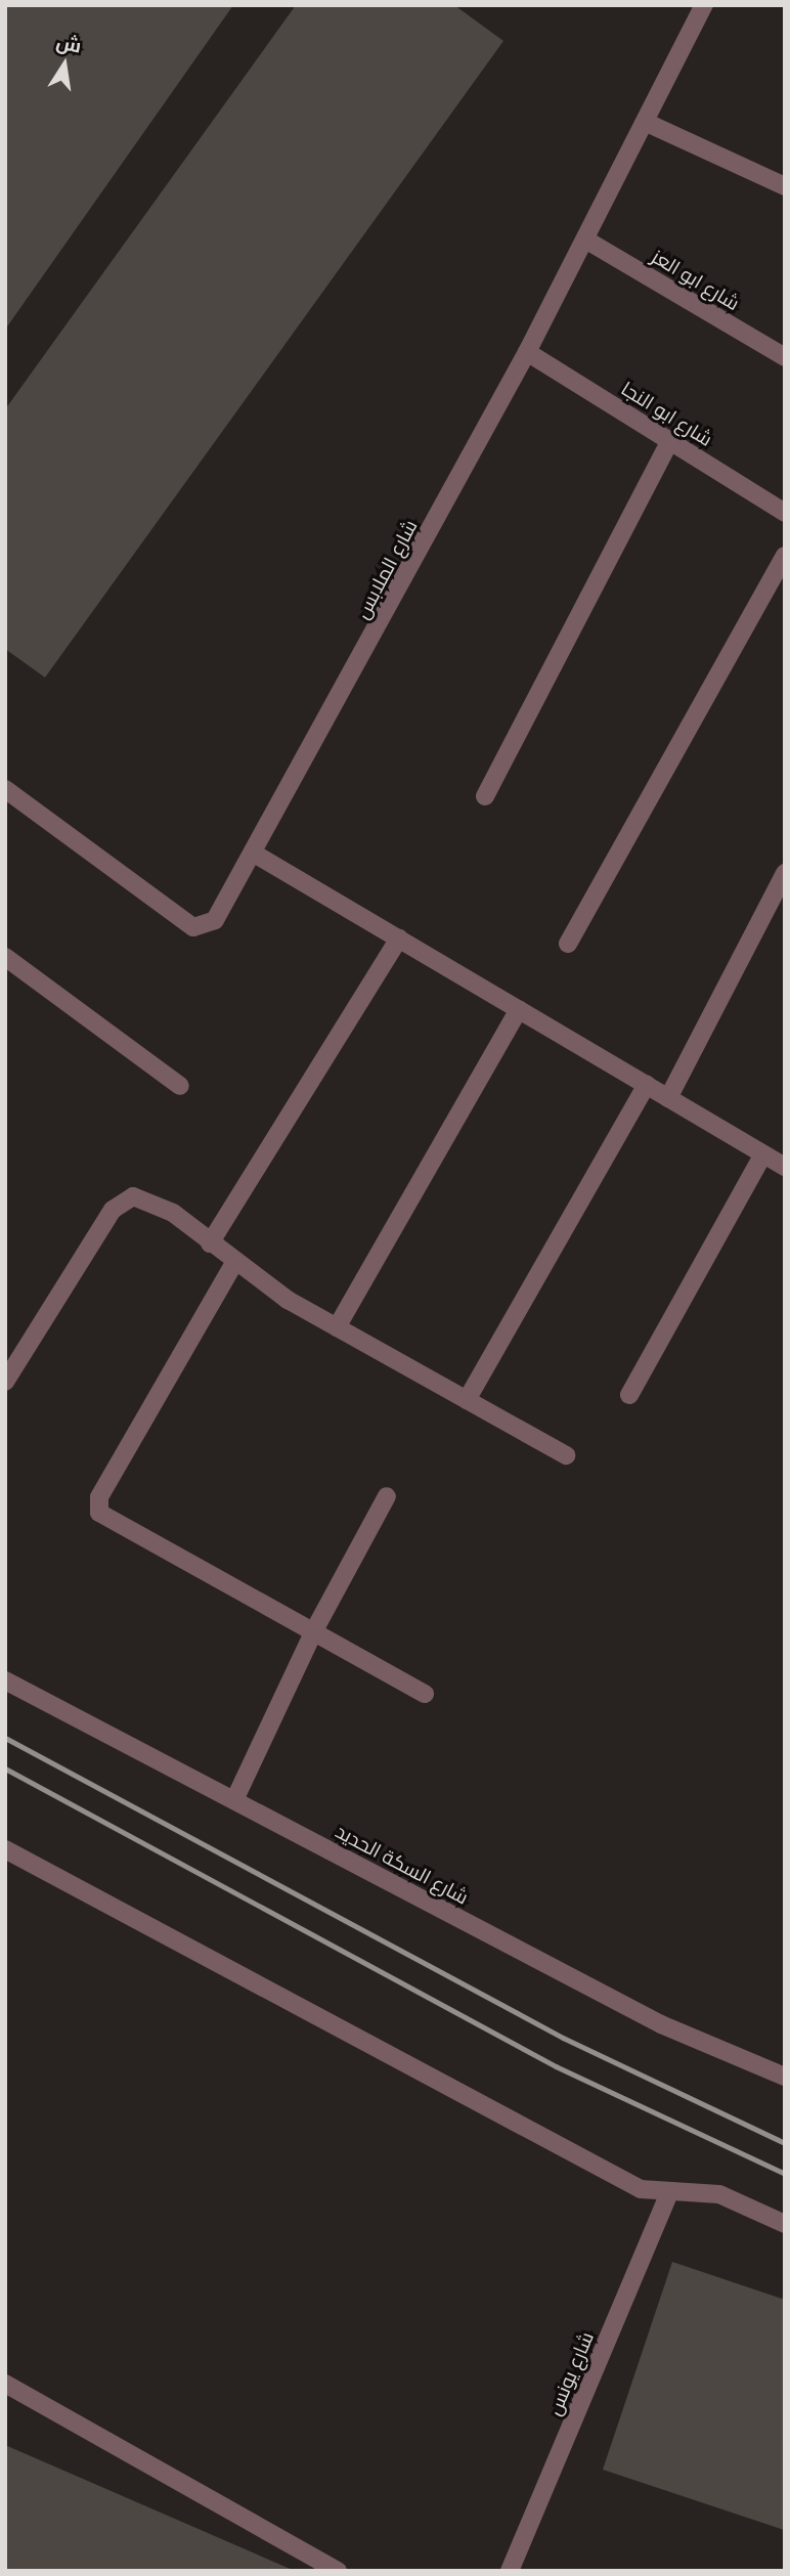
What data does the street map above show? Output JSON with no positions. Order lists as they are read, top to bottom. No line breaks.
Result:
{"streets":{"street":["شارع ابو العز","شارع ابو النجا","شارع الملابس","شارع السكة الحديد","شارع يونس"]},"crossings":[["شارع ابو العز","شارع الملابس"],["شارع ابو النجا","شارع الملابس"]],"north":"top"}
